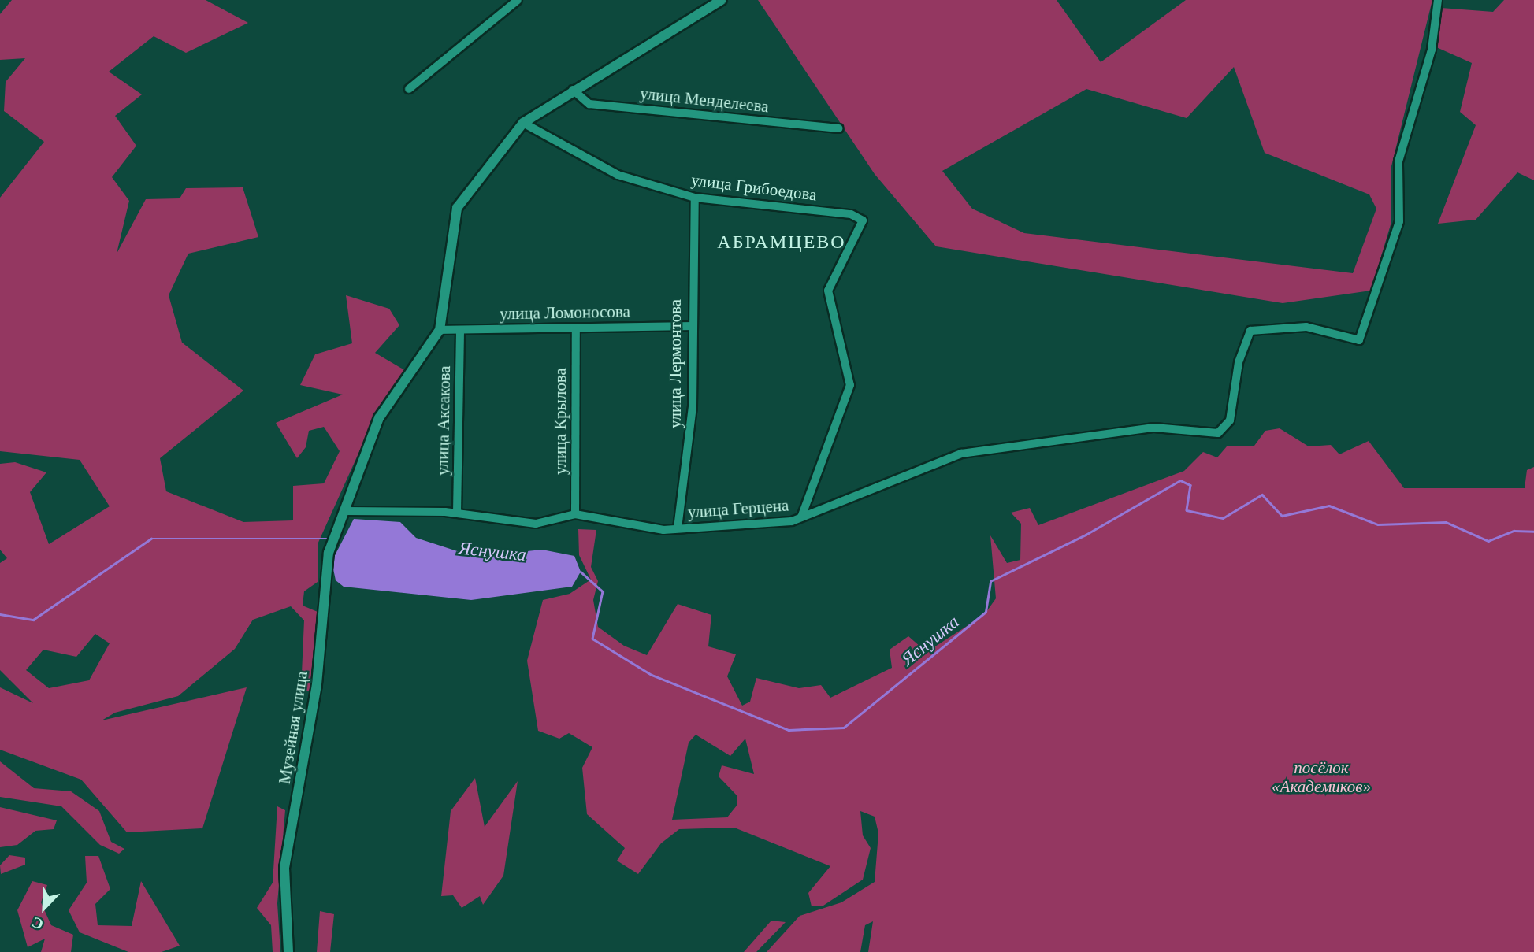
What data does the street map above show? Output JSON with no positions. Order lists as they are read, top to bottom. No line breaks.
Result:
{"streets":{"street":["улица Менделеева","улица Грибоедова","улица Ломоносова","улица Лермонтова","улица Аксакова","улица Крылова","улица Герцена","Музейная улица"]},"crossings":[["улица Грибоедова","улица Лермонтова"],["улица Грибоедова","улица Герцена"],["улица Ломоносова","улица Лермонтова"],["улица Ломоносова","улица Аксакова"],["улица Ломоносова","улица Крылова"],["улица Ломоносова","Музейная улица"],["улица Лермонтова","улица Герцена"],["улица Аксакова","улица Герцена"],["улица Крылова","улица Герцена"],["улица Герцена","Музейная улица"]],"districts":["АБРАМЦЕВО"],"water":["Яснушка"],"parks":["посёлок «Академиков»"],"north":"bottom left"}
